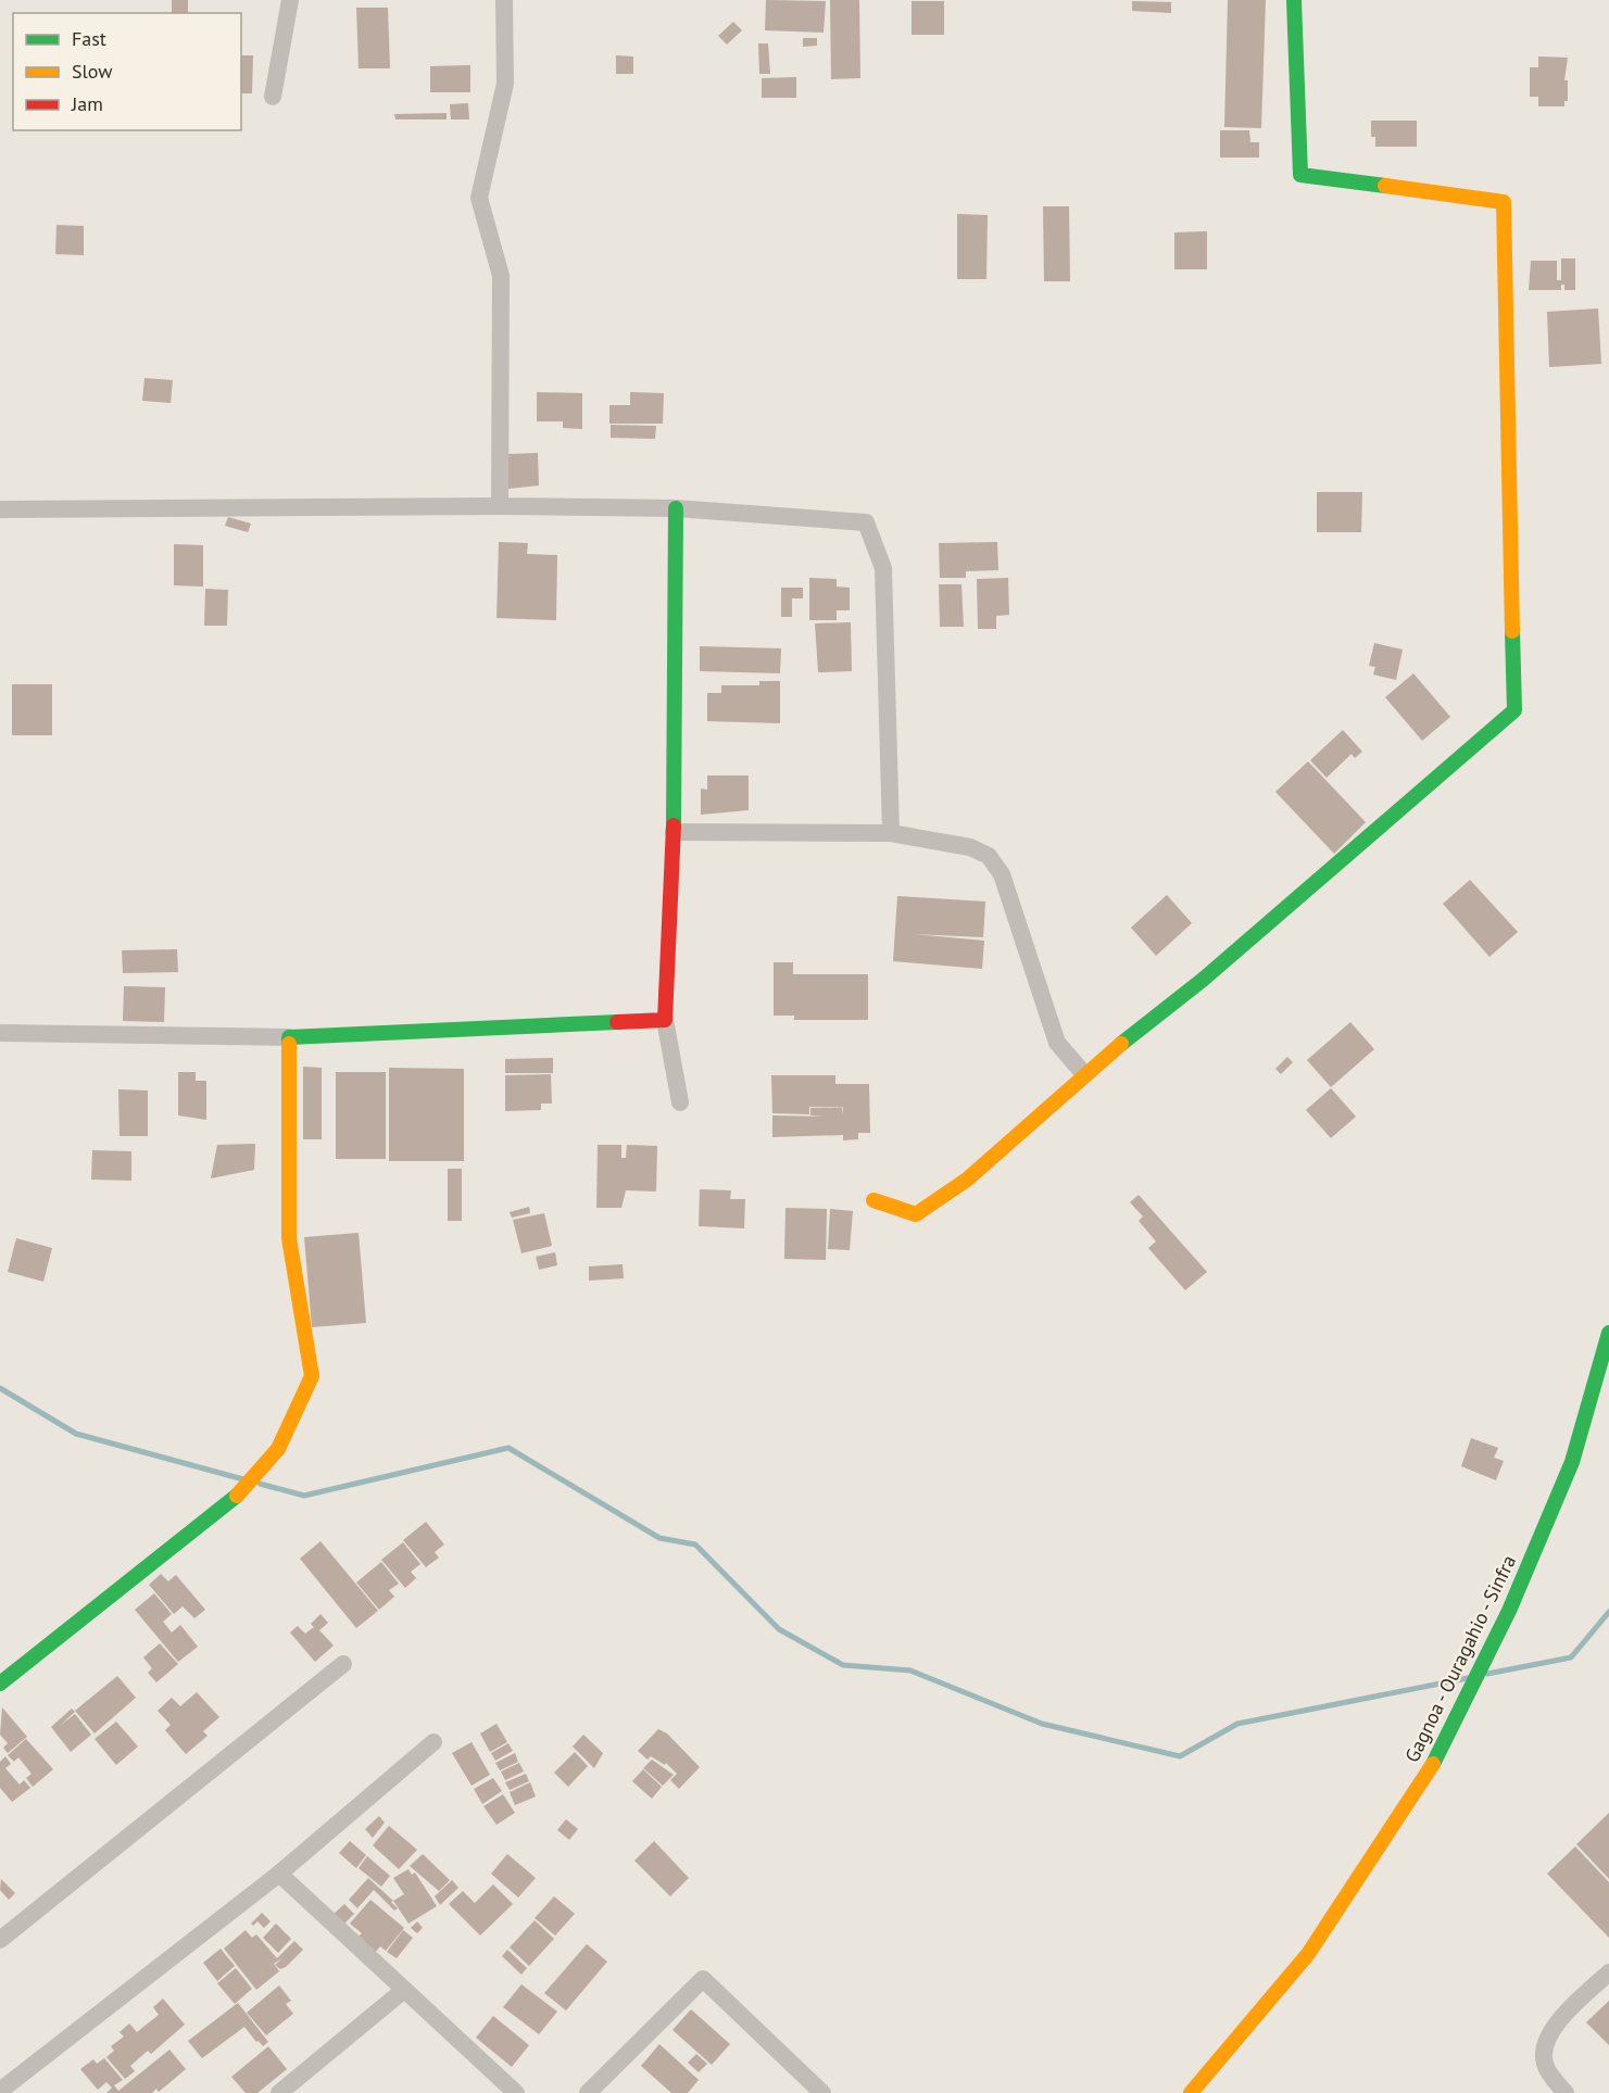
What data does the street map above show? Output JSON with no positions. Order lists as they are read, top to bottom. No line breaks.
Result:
{"streets":{"street":["Gagnoa - Ouragahio - Sinfra"]},"legend":["Fast","Slow","Jam"]}
